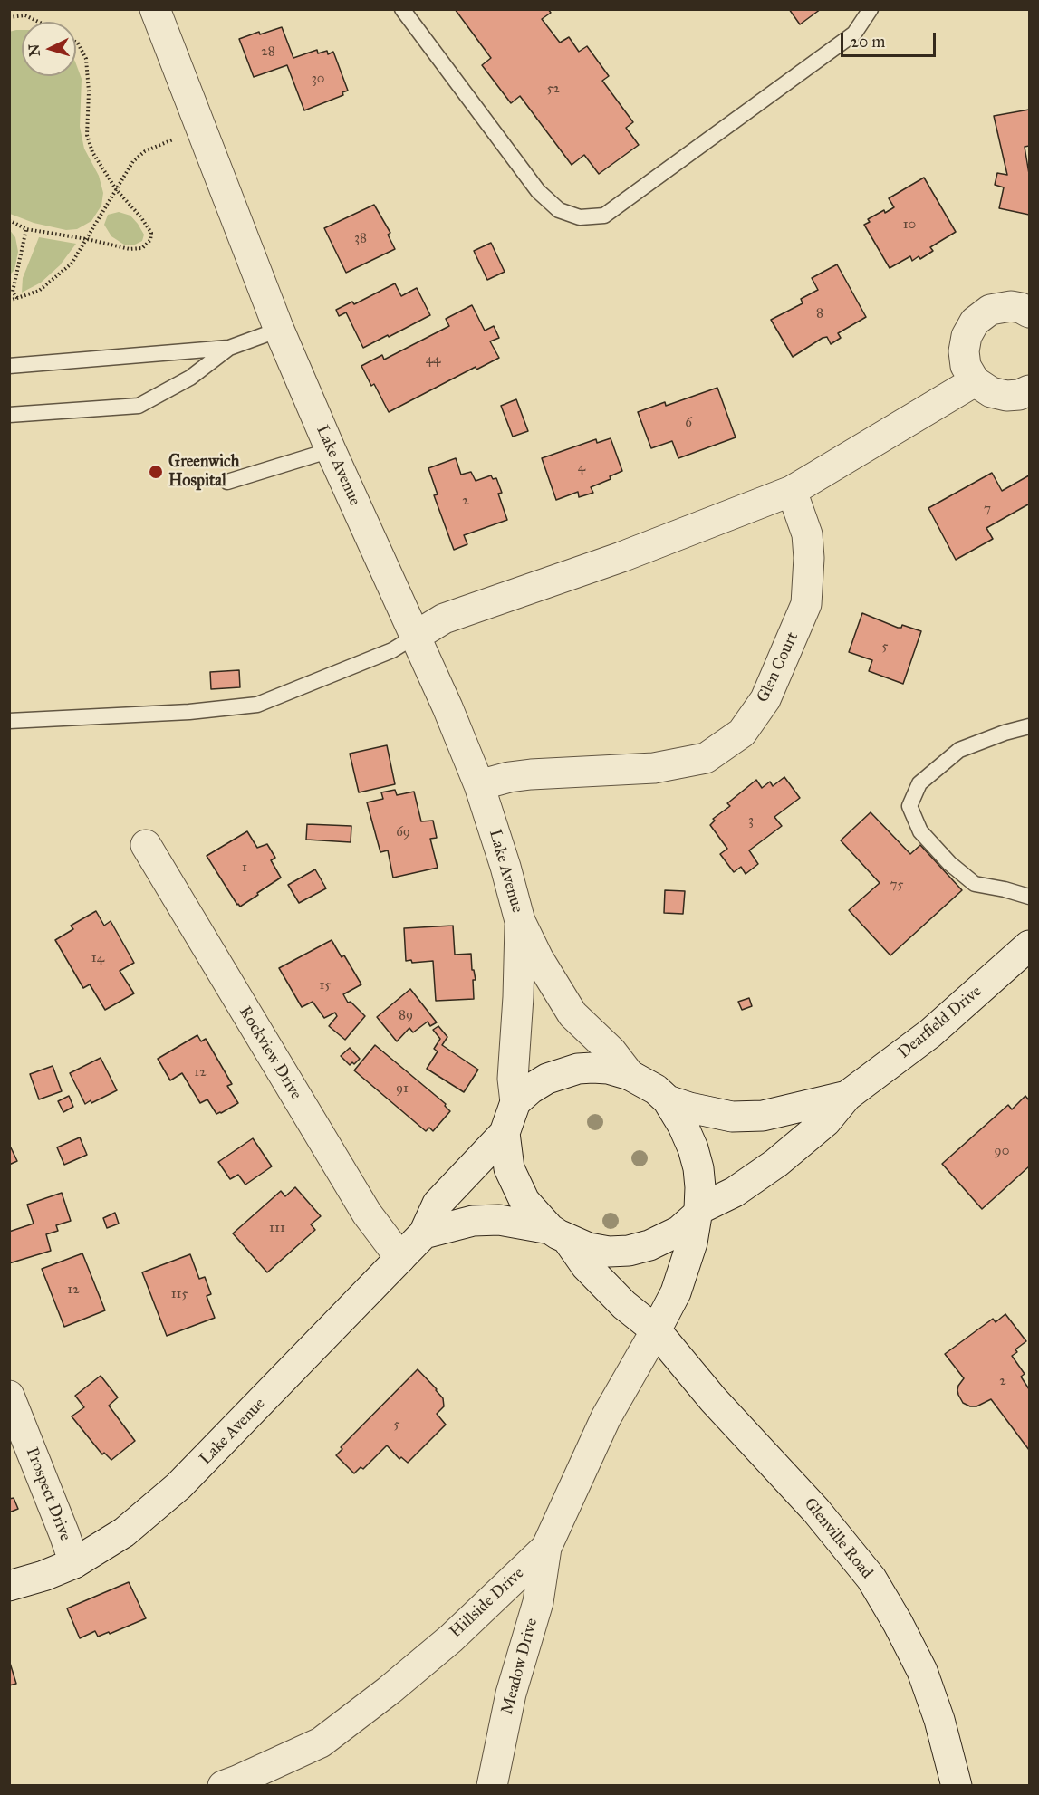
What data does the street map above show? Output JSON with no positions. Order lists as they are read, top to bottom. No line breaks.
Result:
{"streets":{"street":["Lake Avenue","Glen Court","Dearfield Drive","Rockview Drive","Prospect Drive","Glenville Road","Hillside Drive","Meadow Drive"]},"crossings":[["Lake Avenue","Glen Court"],["Lake Avenue","Dearfield Drive"],["Lake Avenue","Rockview Drive"],["Lake Avenue","Prospect Drive"],["Lake Avenue","Glenville Road"],["Dearfield Drive","Glenville Road"],["Glenville Road","Hillside Drive"],["Hillside Drive","Meadow Drive"]],"places":["Greenwich Hospital"],"house_numbers":["28","30","52","10","38","8","44","6","4","2","7","5","3","69","1","75","14","15","89","12","91","90","111","12","115","2","5"],"scale_bar":"20 m","north":"left"}
